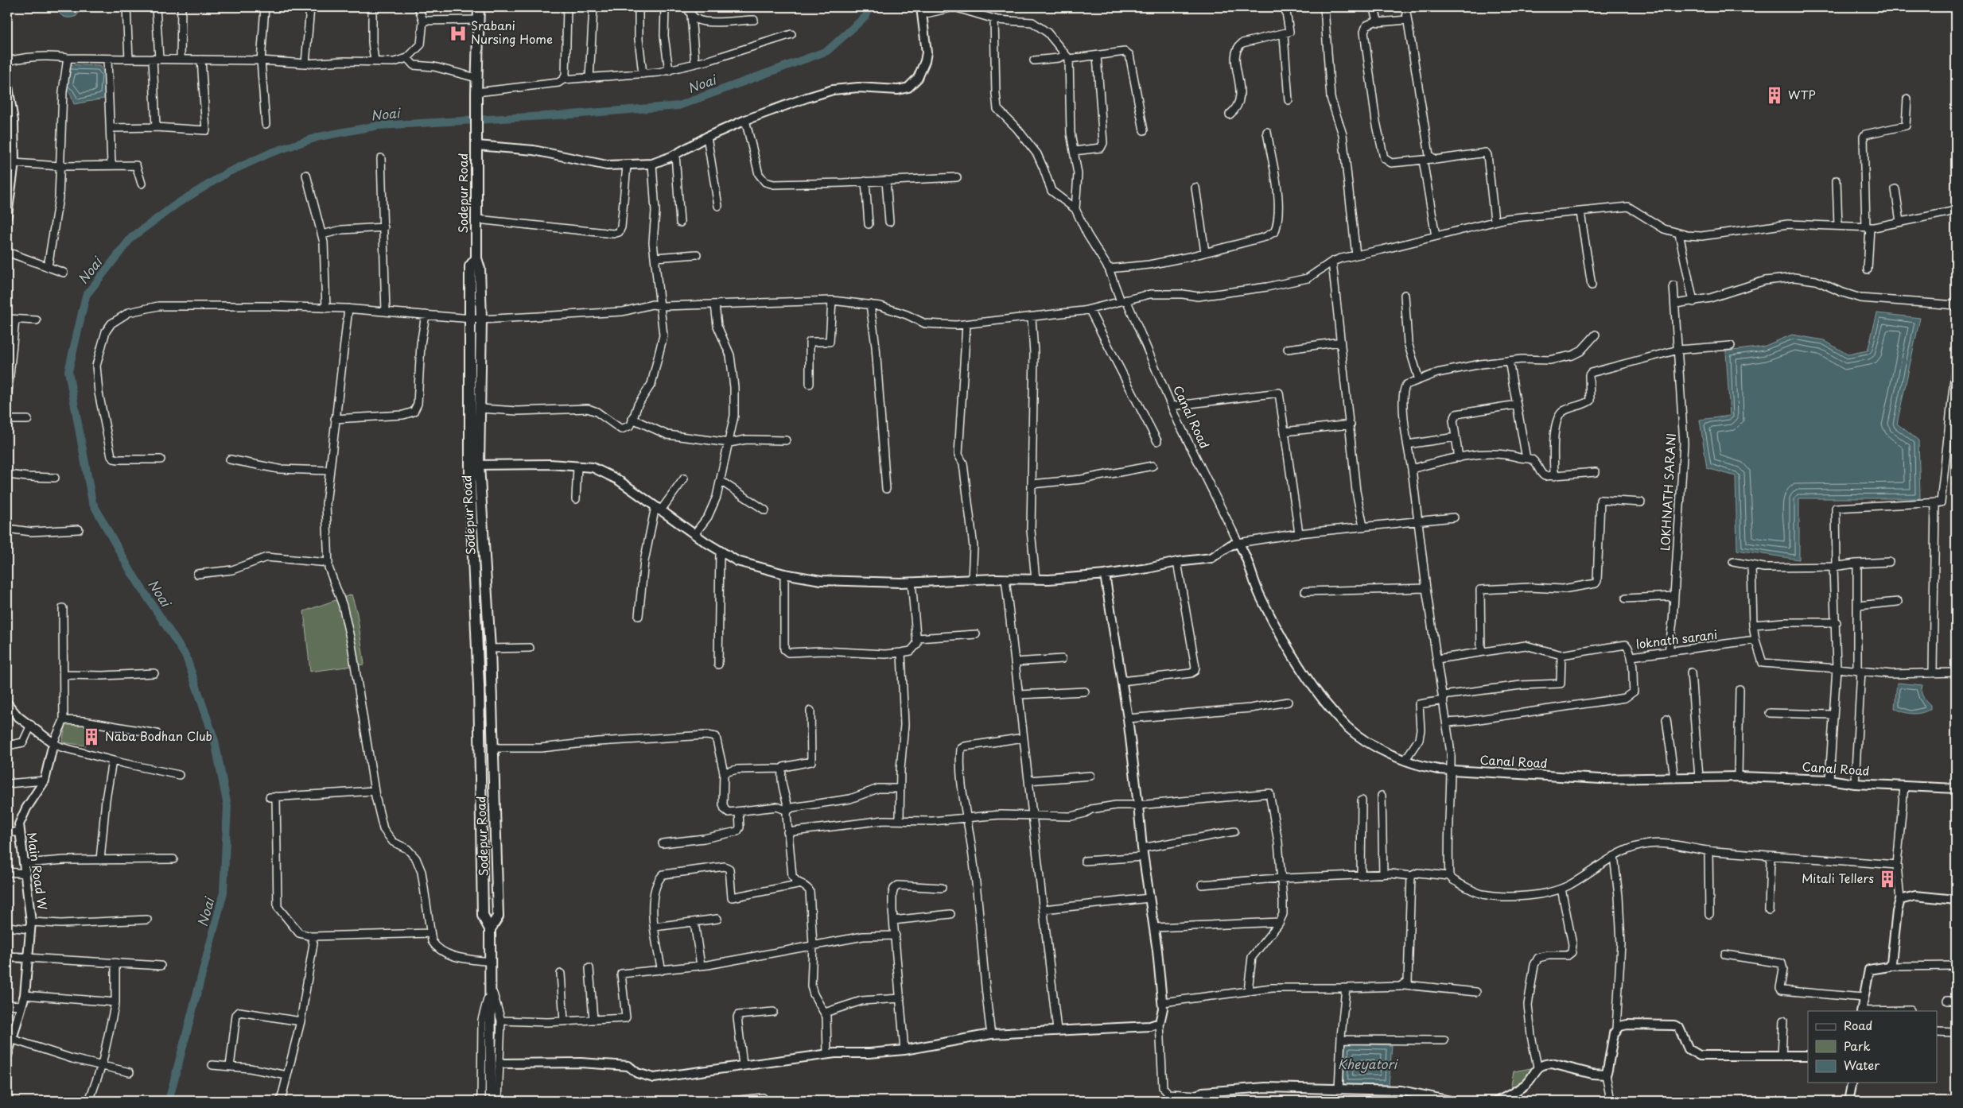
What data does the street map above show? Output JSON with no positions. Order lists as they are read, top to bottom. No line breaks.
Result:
{"streets":{"main road":["Sodepur Road"],"street":["Canal Road","LOKHNATH SARANI","loknath sarani","Main Road W"]},"crossings":[["LOKHNATH SARANI","loknath sarani"]],"water":["Noai","Kheyatori"],"places":{"hospital":["Srabani Nursing Home"],"building":["WTP","Naba Bodhan Club","Mitali Tellers"]},"legend":["Road","Park","Water"]}
